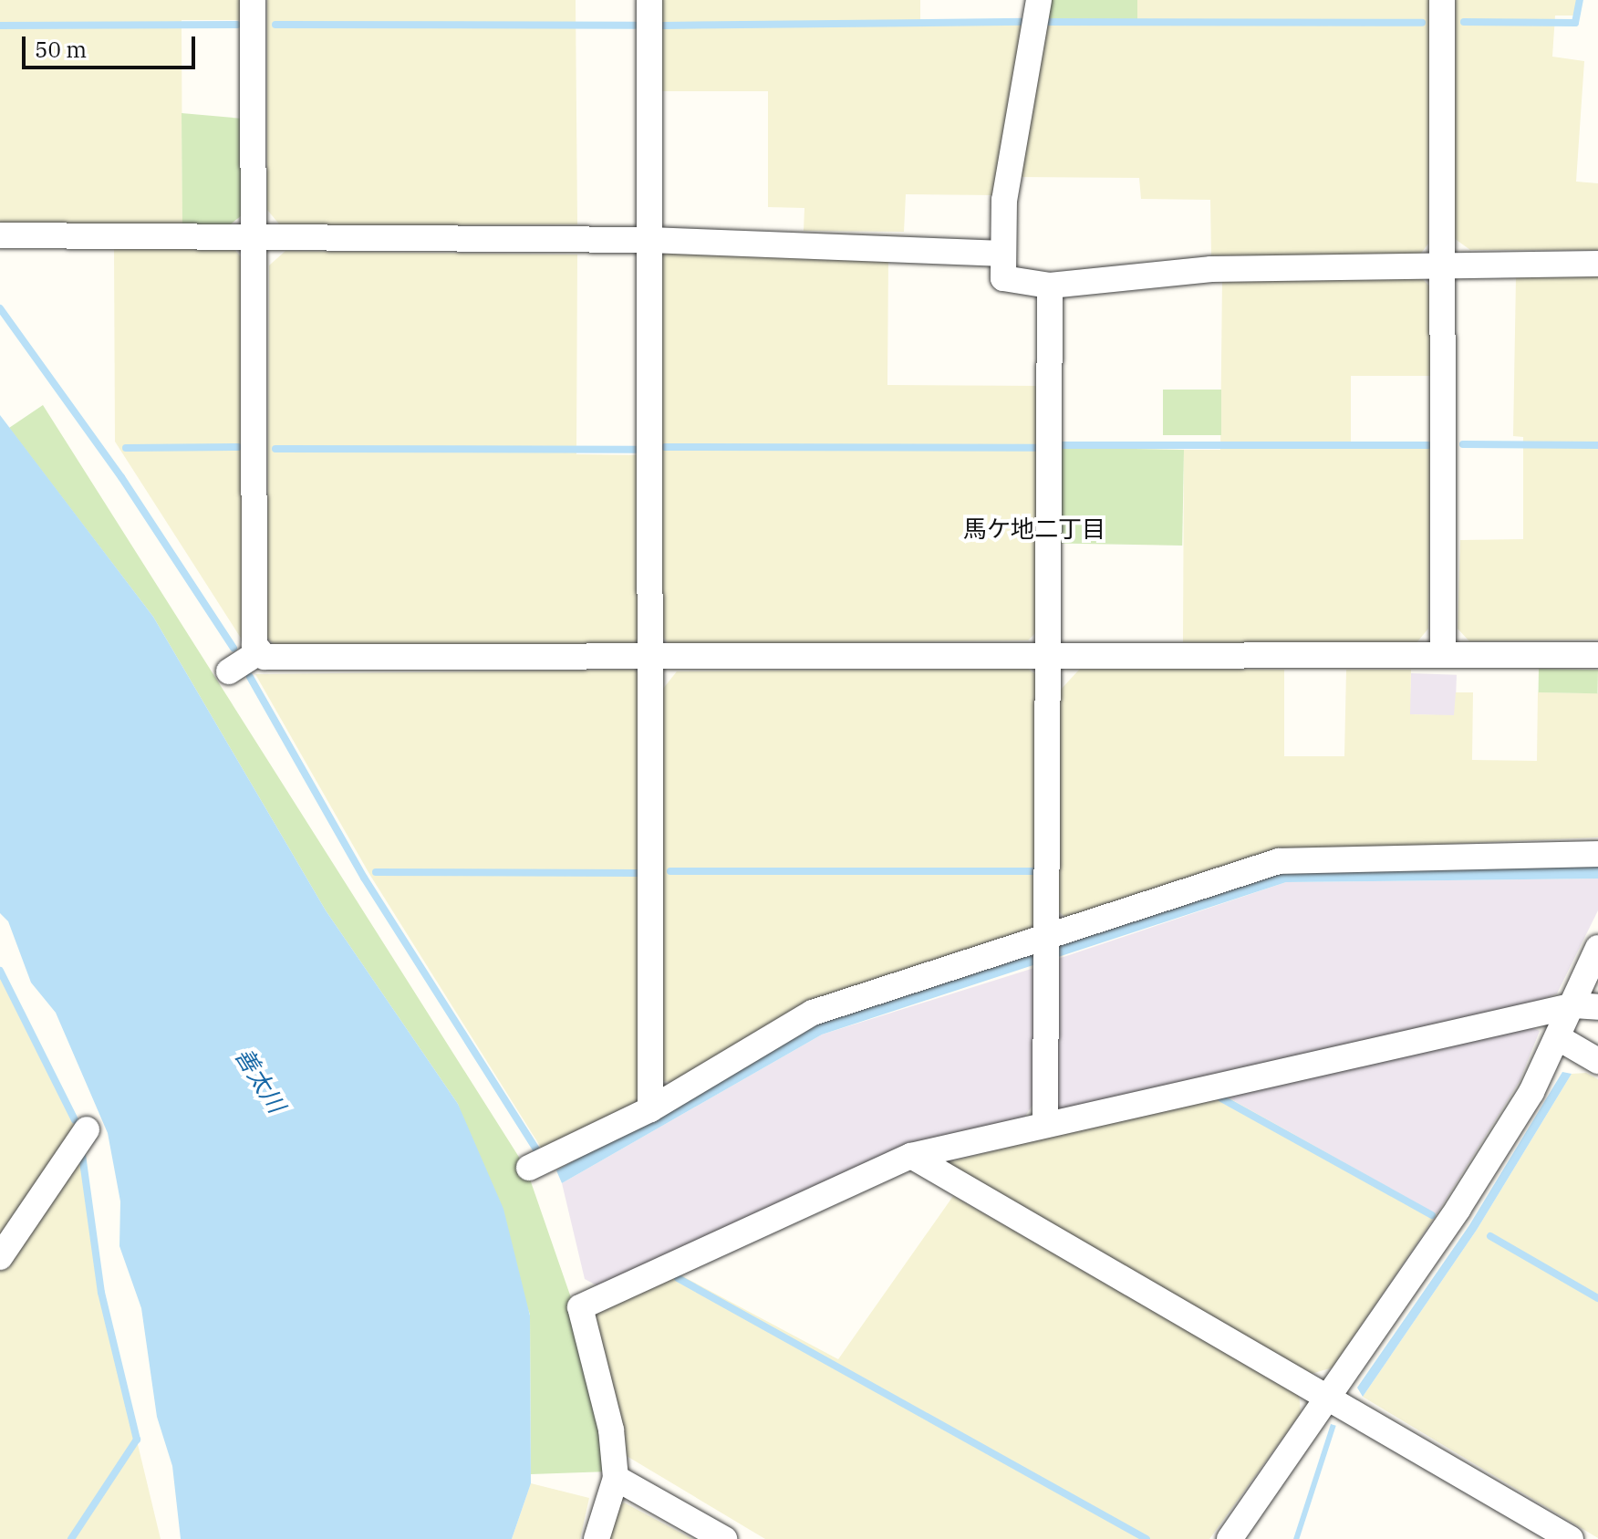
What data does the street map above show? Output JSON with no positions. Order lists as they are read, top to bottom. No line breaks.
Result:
{"districts":["馬ケ地二丁目"],"water":["善太川"],"scale_bar":"50 m"}
